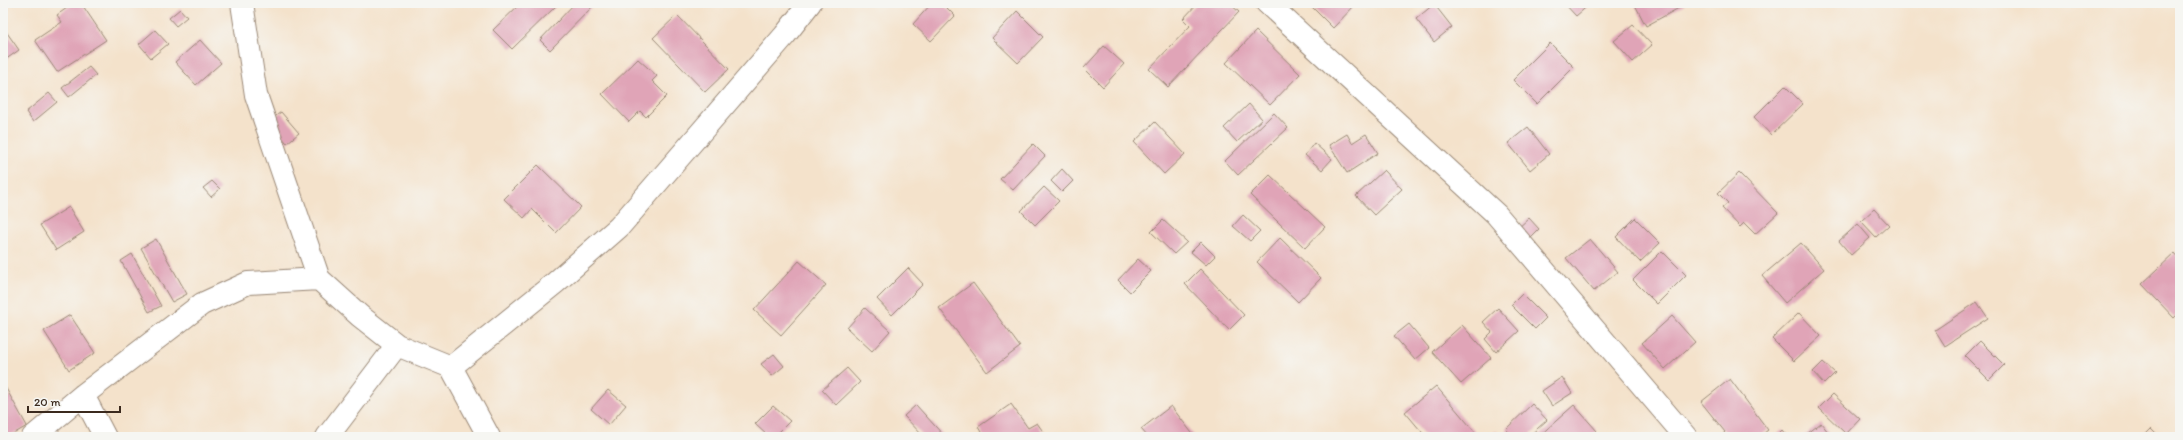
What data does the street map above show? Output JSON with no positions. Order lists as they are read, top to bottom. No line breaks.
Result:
{"scale_bar":"20 m"}
